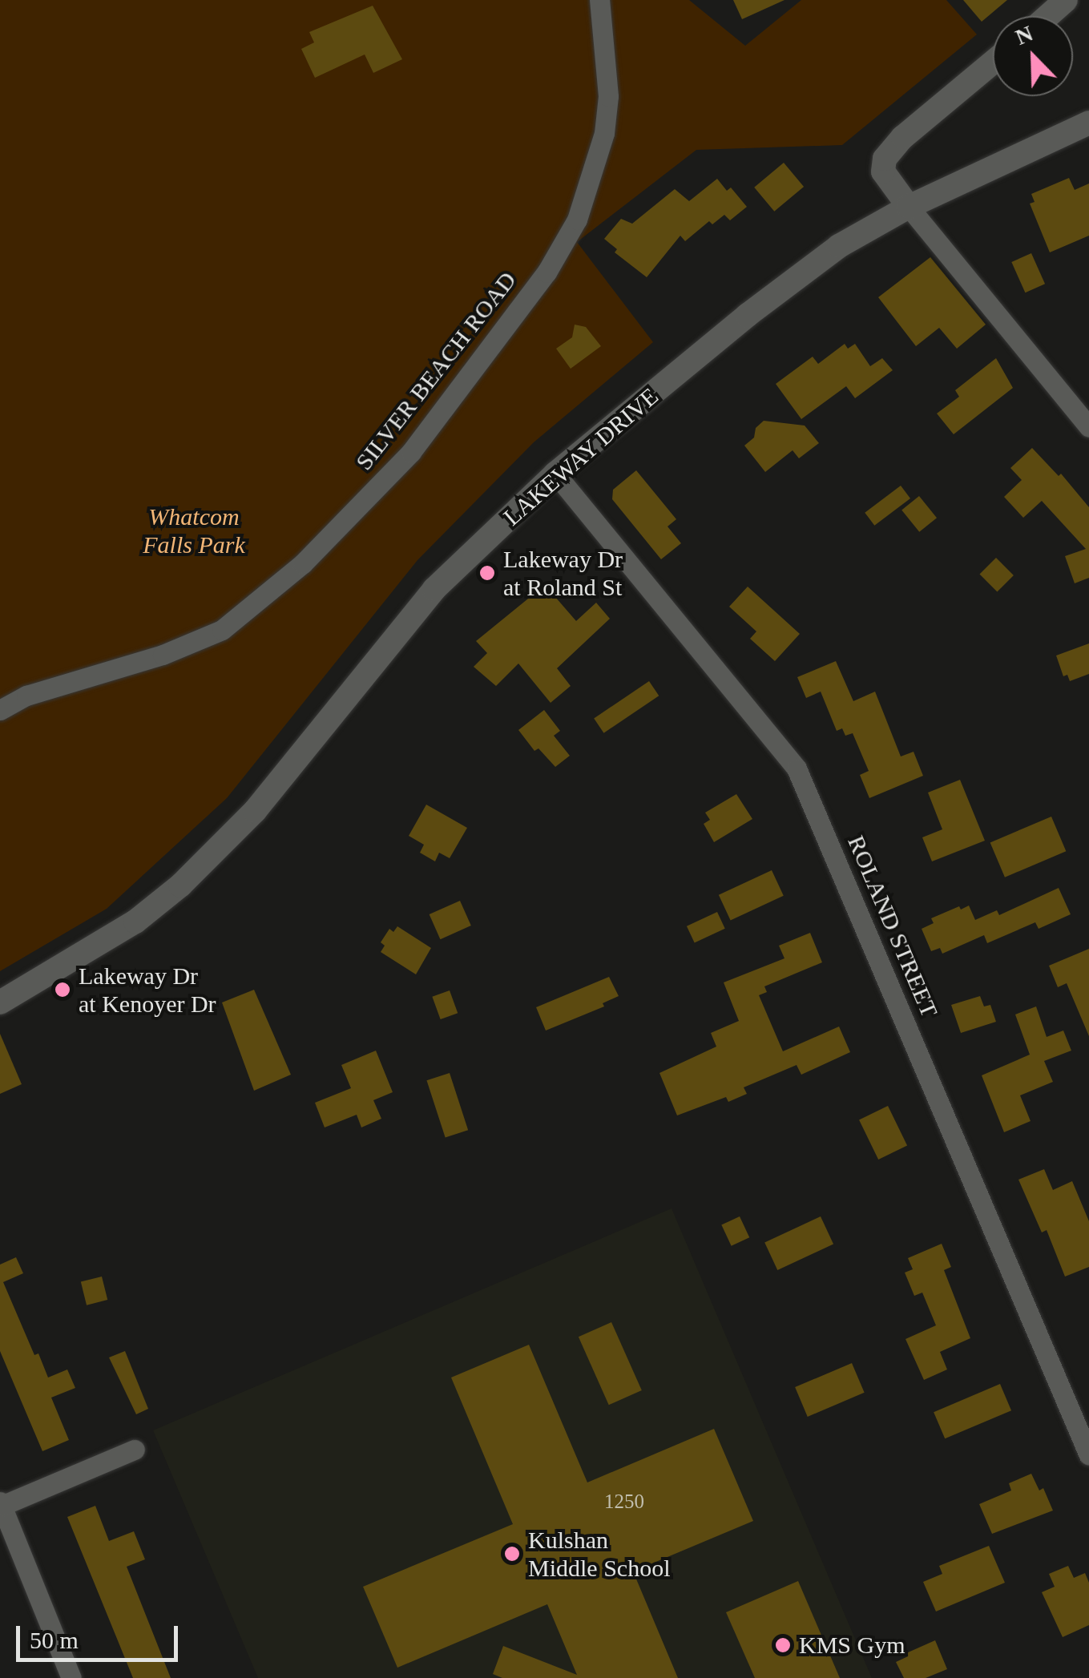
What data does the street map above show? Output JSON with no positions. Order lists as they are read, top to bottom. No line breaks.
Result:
{"streets":{"main road":["LAKEWAY DRIVE"],"street":["SILVER BEACH ROAD","ROLAND STREET"]},"crossings":[["LAKEWAY DRIVE","ROLAND STREET"]],"parks":["Whatcom Falls Park"],"places":["Lakeway Dr at Roland St","Lakeway Dr at Kenoyer Dr","Kulshan Middle School","KMS Gym"],"house_numbers":["1250"],"scale_bar":"50 m","north":"top left"}
